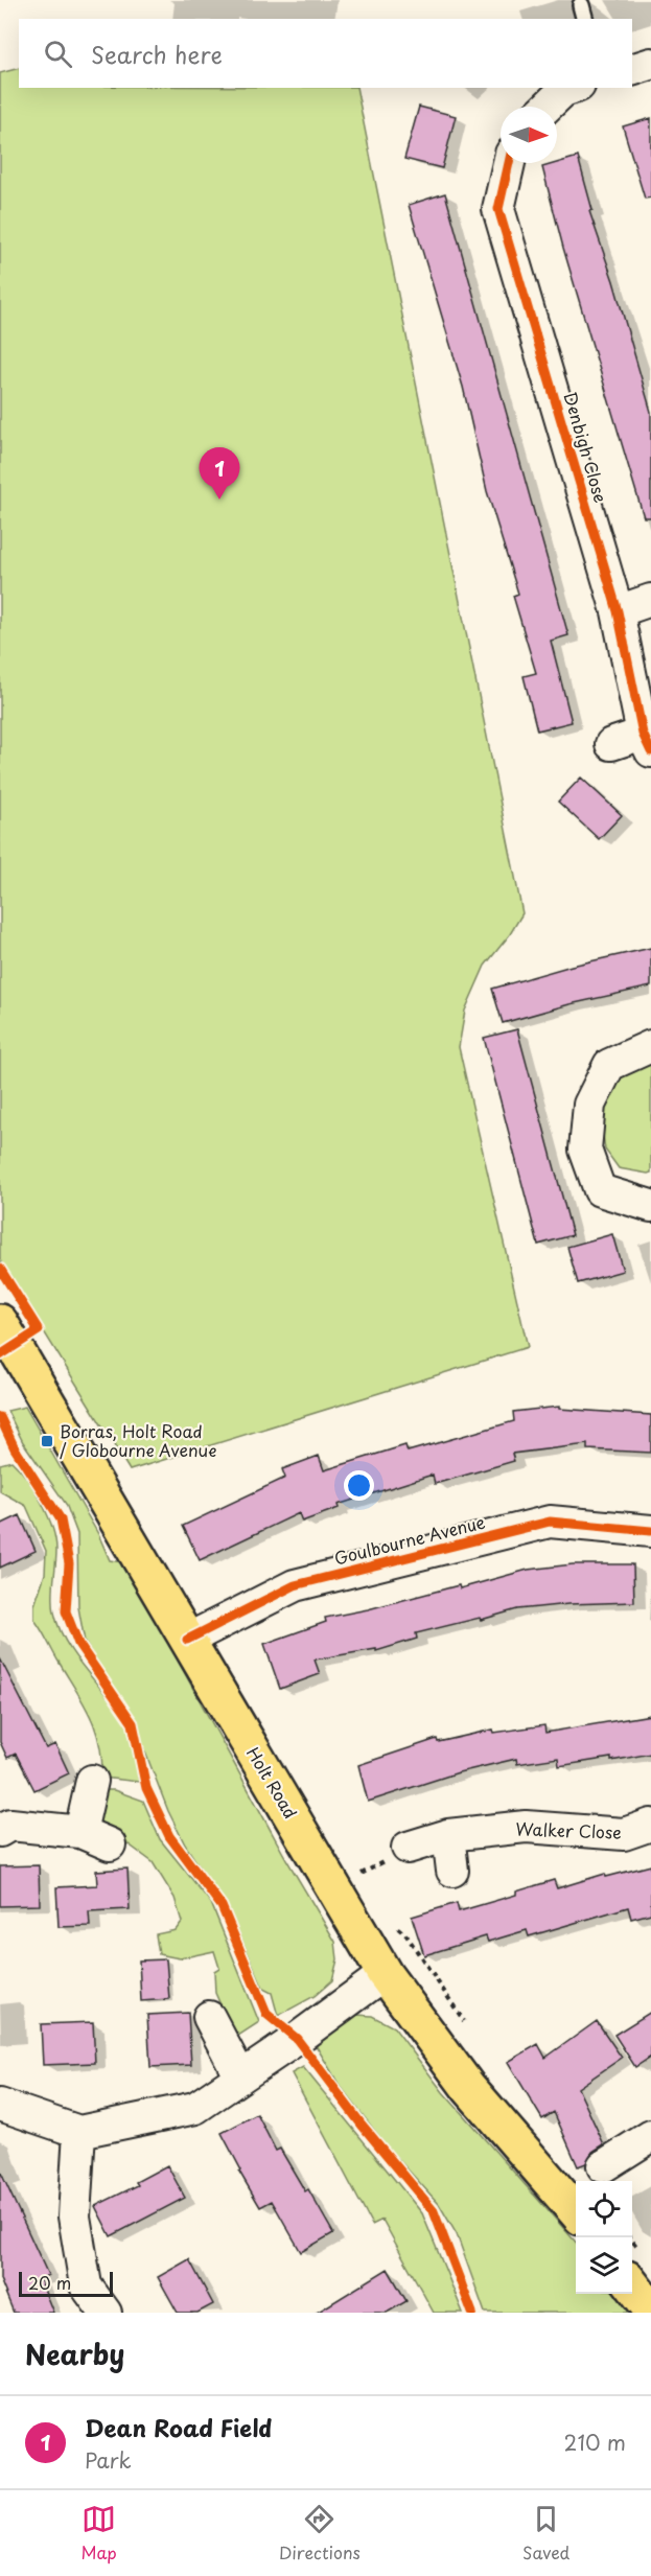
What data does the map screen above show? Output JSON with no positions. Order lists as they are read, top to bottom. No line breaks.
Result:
{"streets":{"main road":["Holt Road"],"street":["Denbigh Close","Goulbourne Avenue","Walker Close"]},"crossings":[["Goulbourne Avenue","Holt Road"]],"places":{"transit":["Borras, Holt Road / Globourne Avenue"]},"scale_bar":"20 m","north":"right","page":{"search":"Search here","pins":"1","scale":"20 m","heading":"Nearby","list":[{"mark":"1","name":"Dean Road Field","note":"Park","value":"210 m"}],"nav":["Map","Directions","Saved"]}}
